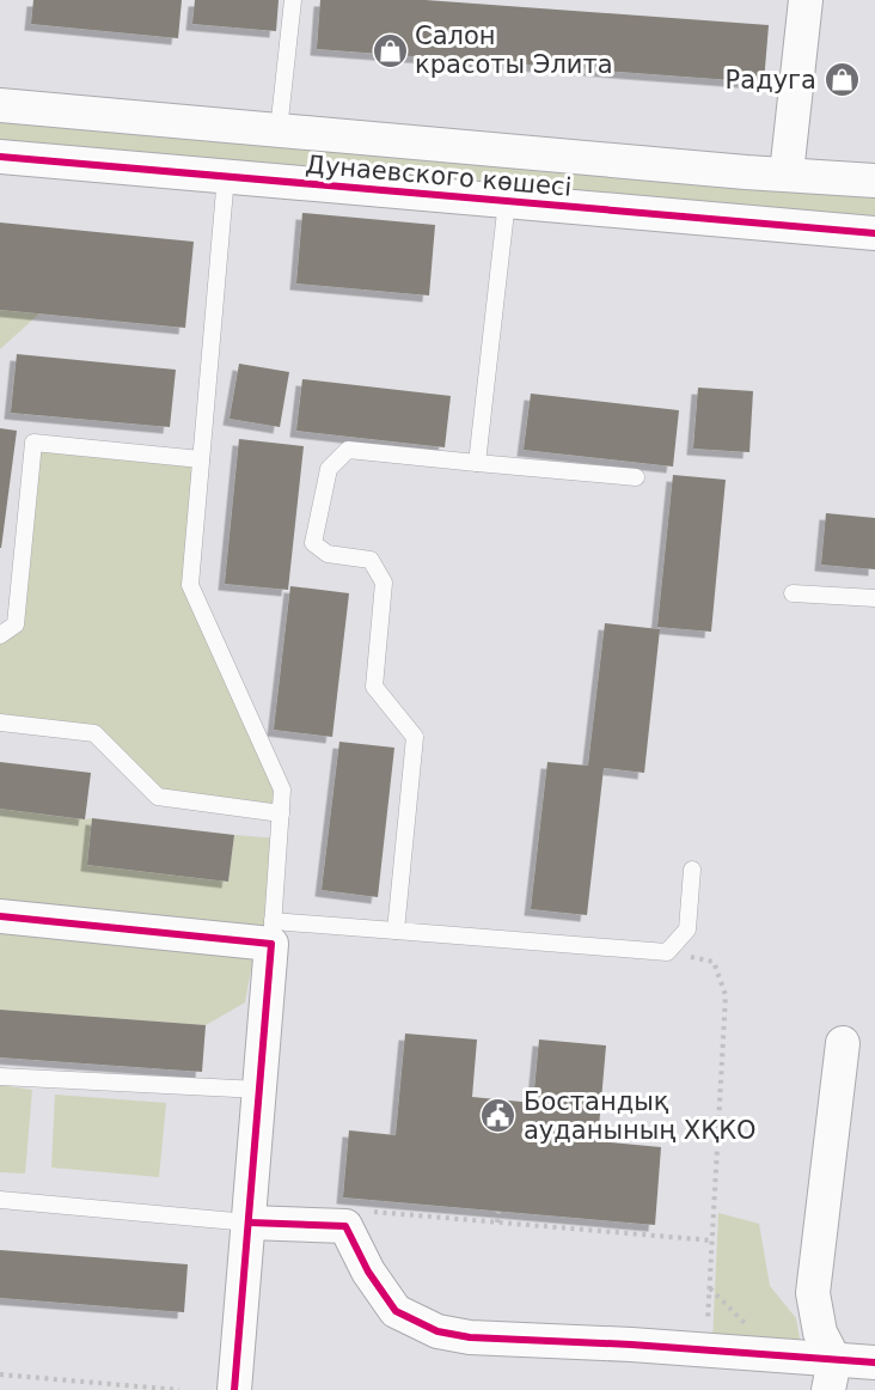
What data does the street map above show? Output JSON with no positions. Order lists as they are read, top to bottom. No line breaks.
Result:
{"streets":{"street":["Дунаевского көшесі"]},"places":{"shop":["Салон красоты Элита","Радуга"],"public building":["Бостандық ауданының ХҚКО"]}}
